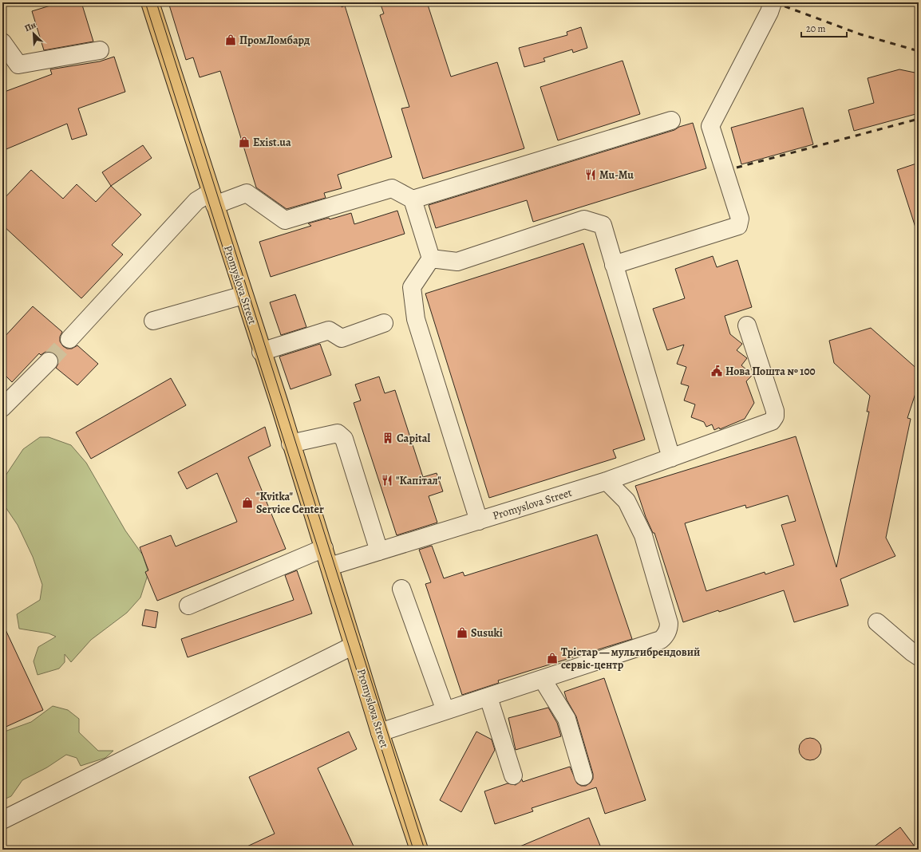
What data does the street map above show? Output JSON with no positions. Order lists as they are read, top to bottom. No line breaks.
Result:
{"streets":{"main road":["Promyslova Street"]},"places":{"shop":["ПромЛомбард","Exist.ua","\"Kvitka\" Service Center","Susuki","Трістар — мультибрендовий сервіс-центр"],"restaurant":["Mu-Mu","\"Капітал\""],"public building":["Нова Пошта № 100"],"building":["Capital"]},"scale_bar":"20 m","north":"top left"}
